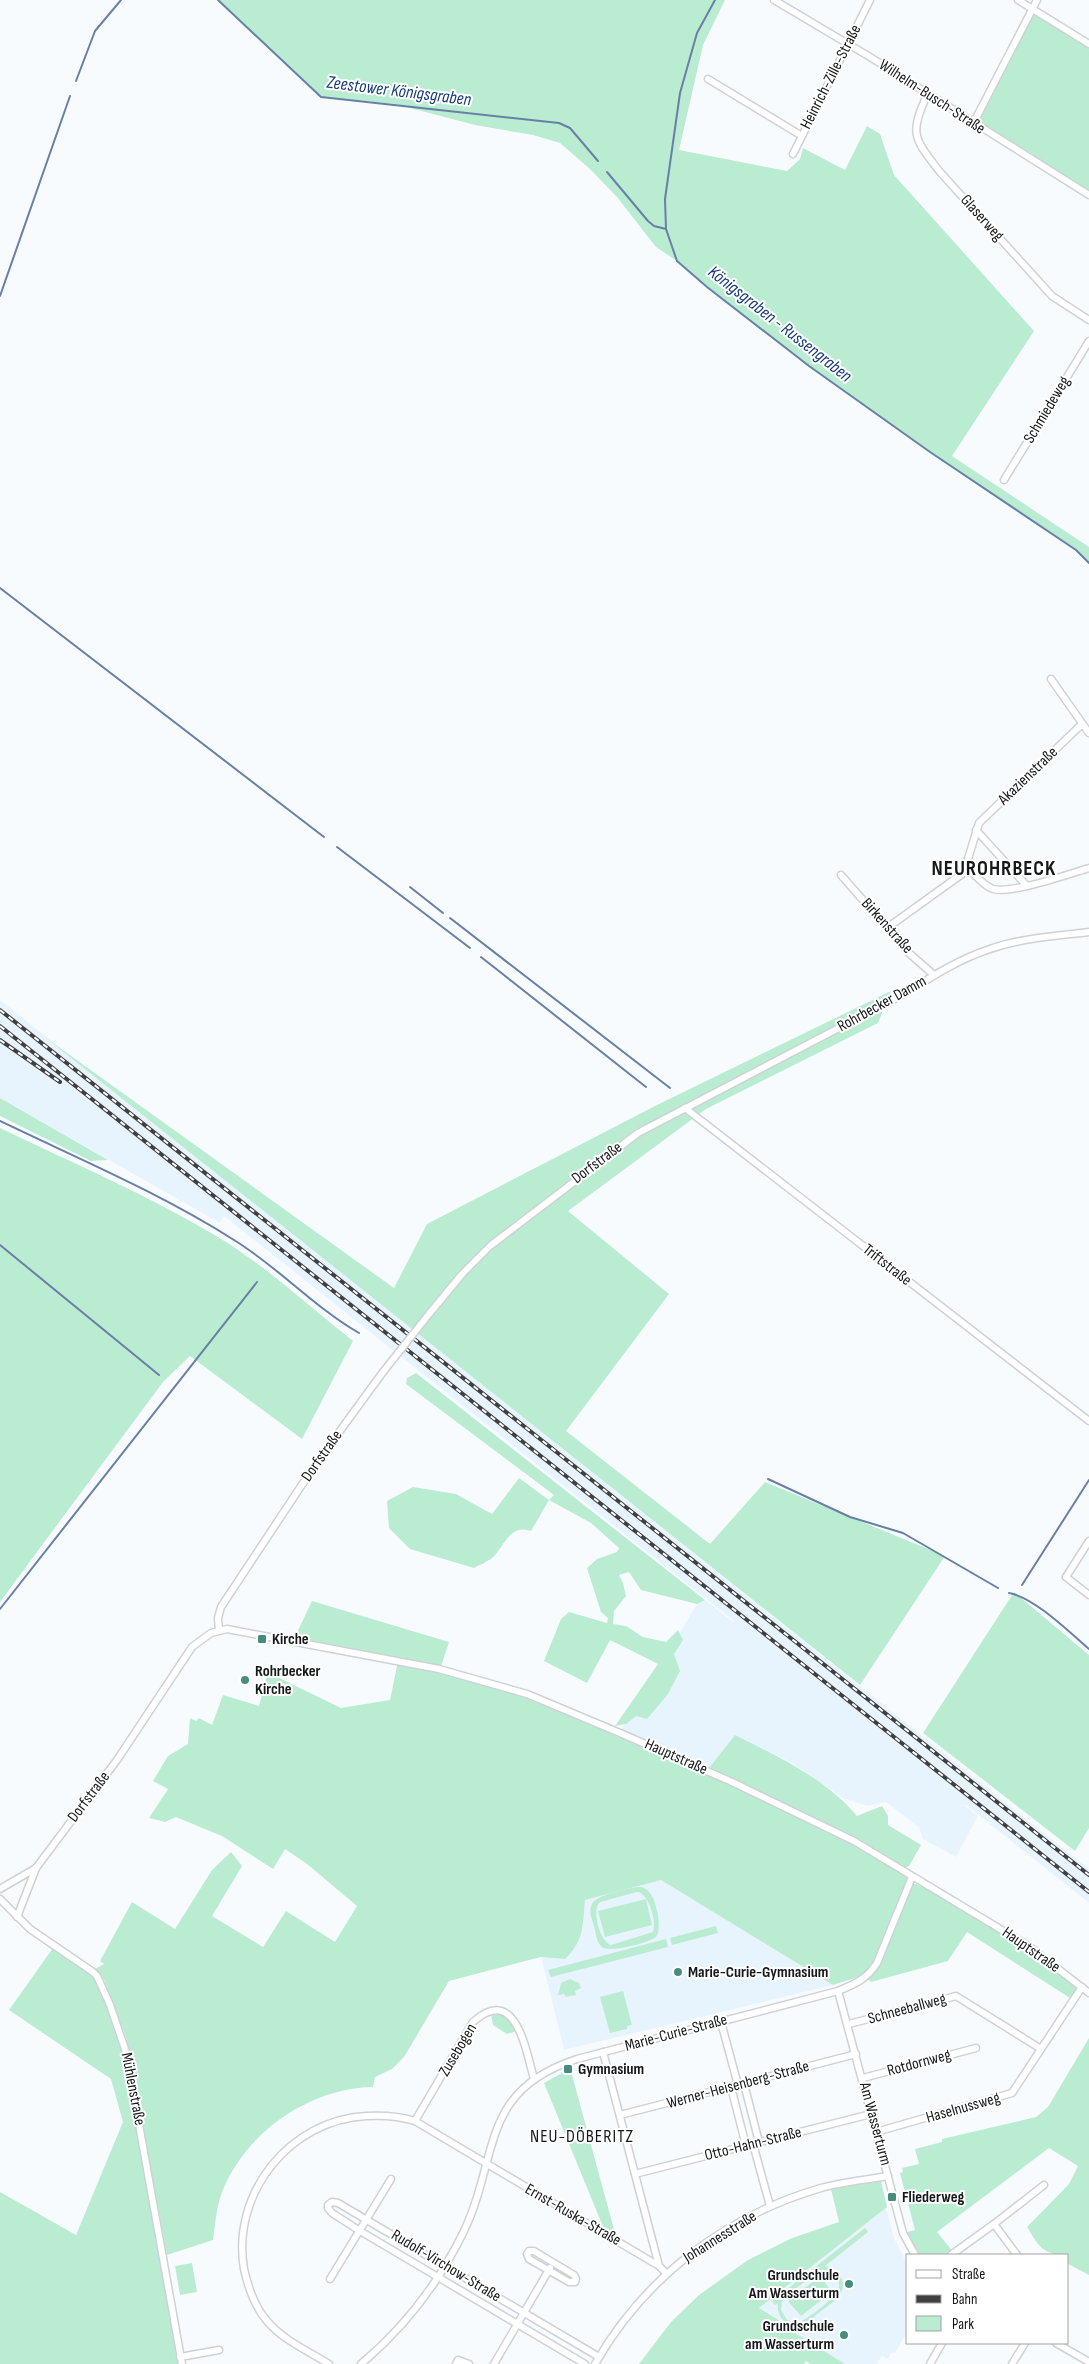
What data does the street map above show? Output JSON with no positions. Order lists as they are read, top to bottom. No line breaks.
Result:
{"streets":{"street":["Heinrich-Zille-Straße","Wilhelm-Busch-Straße","Glaserweg","Schmiedeweg","Akazienstraße","Birkenstraße","Rohrbecker Damm","Dorfstraße","Triftstraße","Hauptstraße","Schneeballweg","Marie-Curie-Straße","Zusebogen","Rotdornweg","Werner-Heisenberg-Straße","Mühlenstraße","Haselnussweg","Am Wasserturm","Otto-Hahn-Straße","Ernst-Ruska-Straße","Johannesstraße","Rudolf-Virchow-Straße"]},"crossings":[["Heinrich-Zille-Straße","Wilhelm-Busch-Straße"],["Wilhelm-Busch-Straße","Glaserweg"],["Birkenstraße","Rohrbecker Damm"],["Rohrbecker Damm","Dorfstraße"],["Rohrbecker Damm","Triftstraße"],["Dorfstraße","Triftstraße"],["Dorfstraße","Hauptstraße"],["Hauptstraße","Marie-Curie-Straße"],["Hauptstraße","Haselnussweg"],["Schneeballweg","Haselnussweg"],["Schneeballweg","Am Wasserturm"],["Marie-Curie-Straße","Zusebogen"],["Marie-Curie-Straße","Am Wasserturm"],["Marie-Curie-Straße","Ernst-Ruska-Straße"],["Marie-Curie-Straße","Rudolf-Virchow-Straße"],["Zusebogen","Ernst-Ruska-Straße"],["Rotdornweg","Am Wasserturm"],["Werner-Heisenberg-Straße","Am Wasserturm"],["Haselnussweg","Am Wasserturm"],["Am Wasserturm","Otto-Hahn-Straße"],["Am Wasserturm","Johannesstraße"],["Ernst-Ruska-Straße","Johannesstraße"],["Johannesstraße","Rudolf-Virchow-Straße"]],"districts":["NEUROHRBECK","NEU-DÖBERITZ"],"water":["Zeestower Königsgraben","Königsgraben - Russengraben"],"places":{"transit":["Kirche","Gymnasium","Fliederweg"],"other":["Rohrbecker Kirche","Marie-Curie-Gymnasium","Grundschule Am Wasserturm","Grundschule am Wasserturm"]},"legend":["Straße","Bahn","Park"]}
